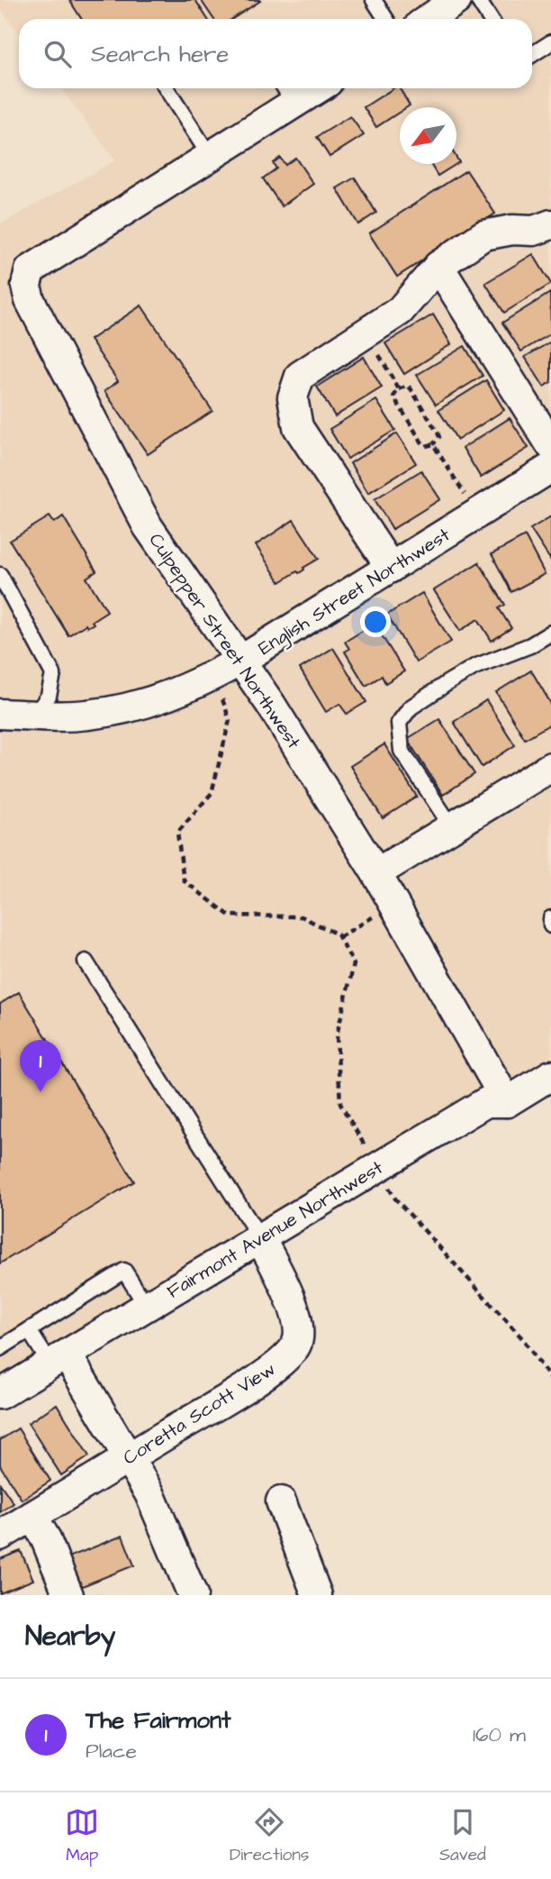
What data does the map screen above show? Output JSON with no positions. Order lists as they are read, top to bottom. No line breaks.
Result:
{"streets":{"street":["English Street Northwest","Culpepper Street Northwest","Fairmont Avenue Northwest","Coretta Scott View"]},"crossings":[["English Street Northwest","Culpepper Street Northwest"],["Culpepper Street Northwest","Fairmont Avenue Northwest"],["Fairmont Avenue Northwest","Coretta Scott View"]],"north":"bottom left","page":{"search":"Search here","pins":"1","heading":"Nearby","list":[{"mark":"1","name":"The Fairmont","note":"Place","value":"160 m"}],"nav":["Map","Directions","Saved"]}}
